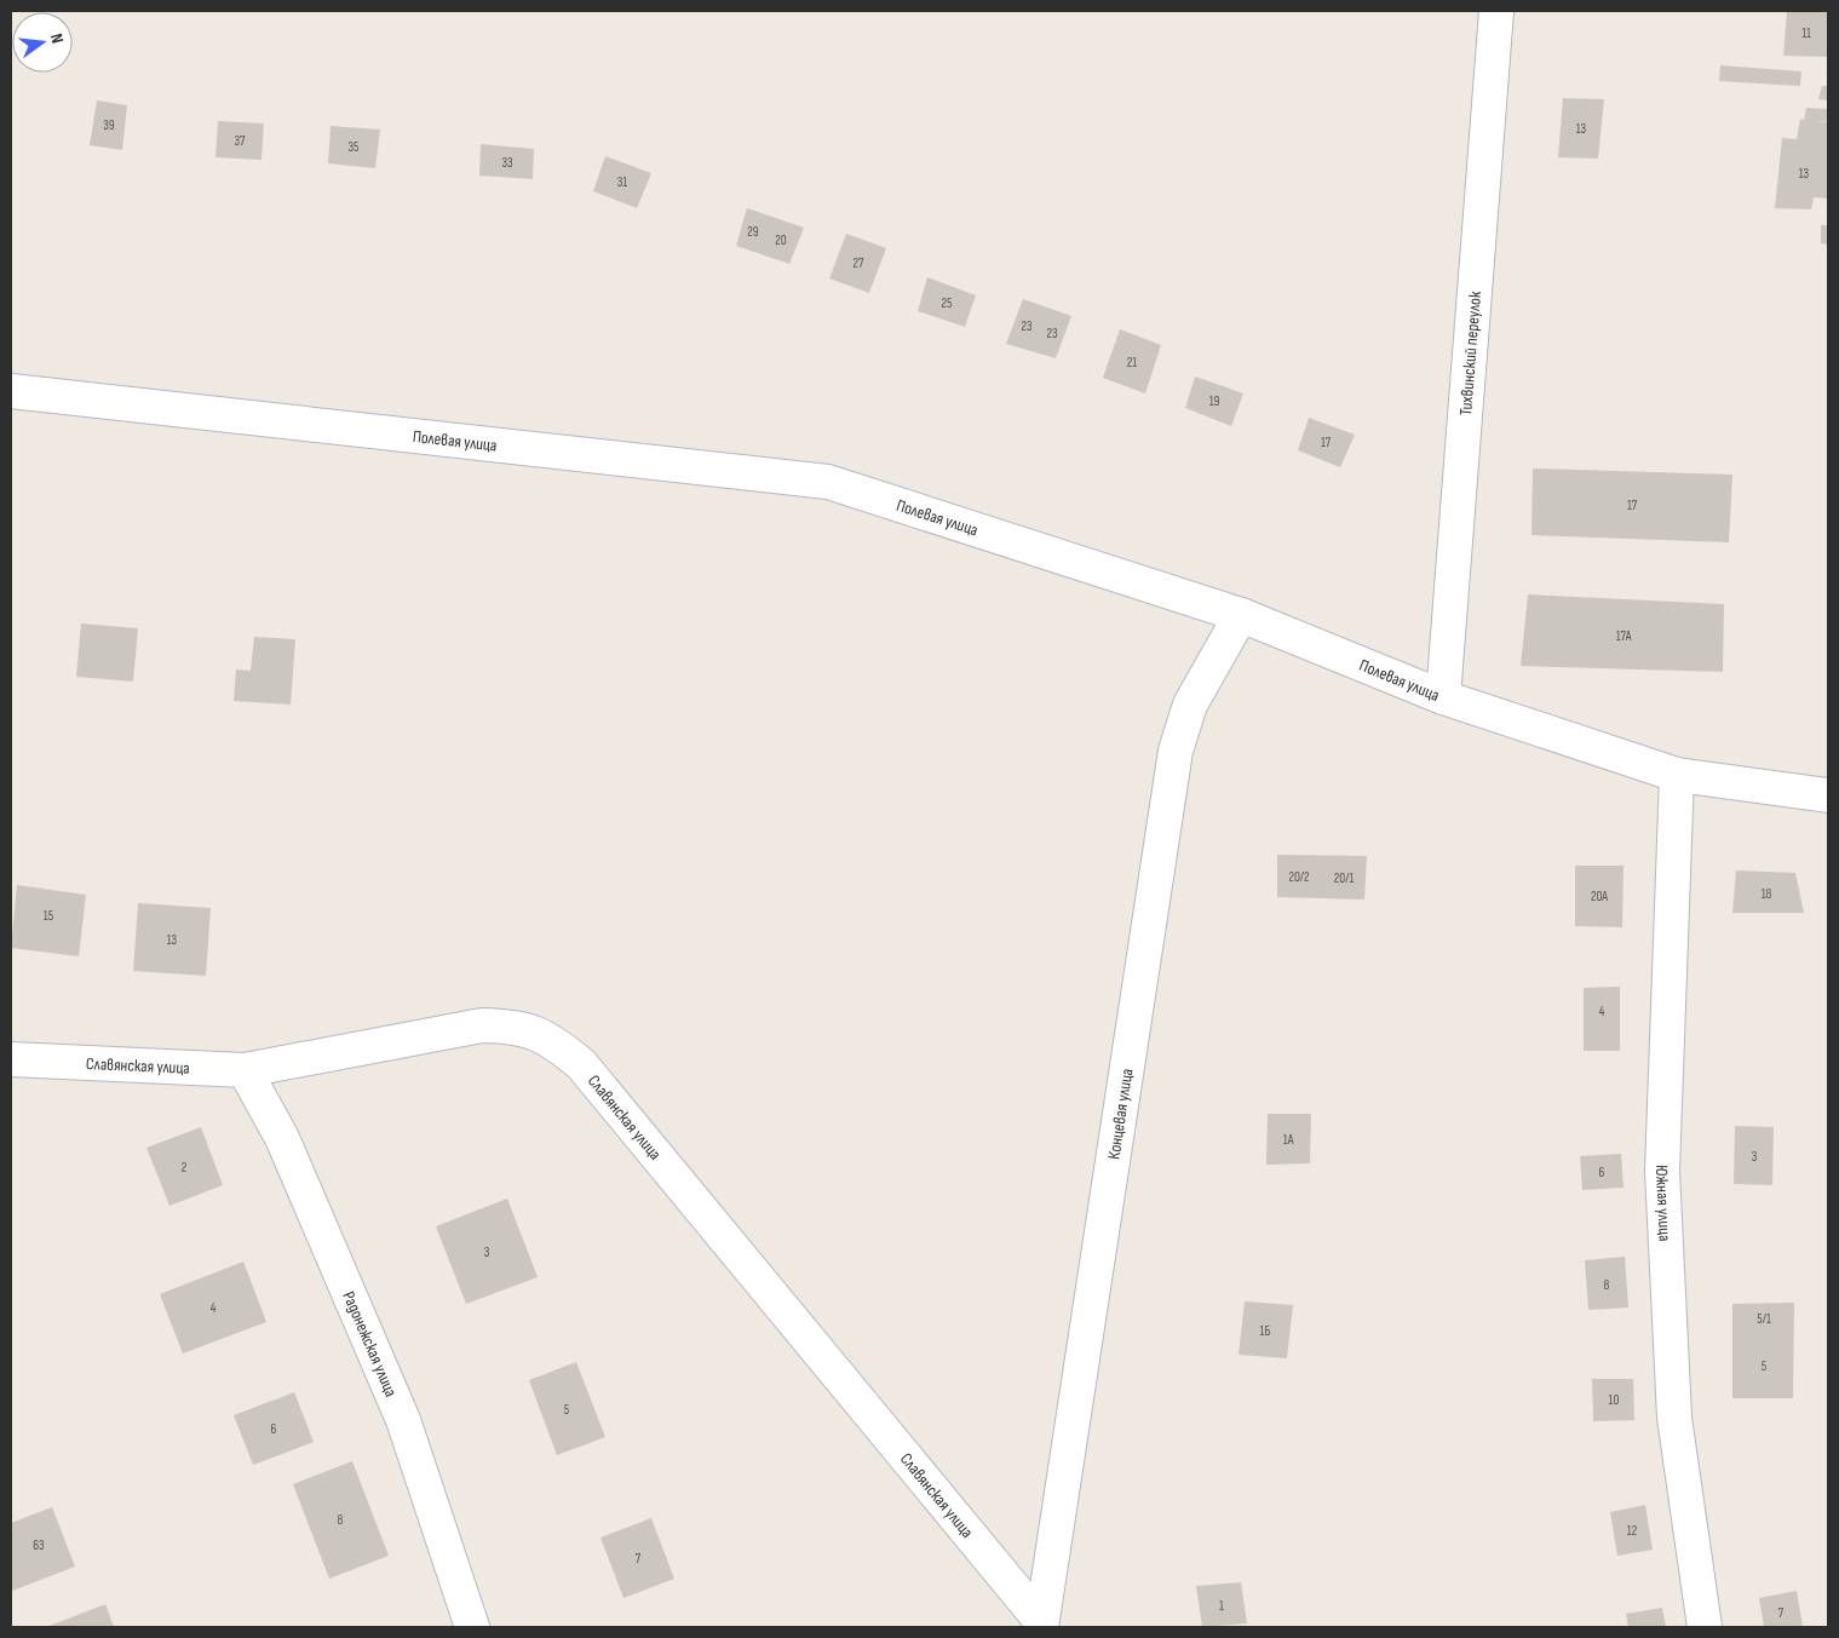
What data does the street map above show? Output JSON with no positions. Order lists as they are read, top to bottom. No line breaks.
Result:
{"streets":{"street":["Тихвинский переулок","Полевая улица","Славянская улица","Концевая улица","Южная улица","Радонежская улица"]},"crossings":[["Тихвинский переулок","Полевая улица"],["Полевая улица","Концевая улица"],["Полевая улица","Южная улица"],["Славянская улица","Концевая улица"],["Славянская улица","Радонежская улица"]],"house_numbers":["11","39","13","37","35","33","13","31","29","20","27","25","23","23","21","19","17","17","17А","20/2","20/1","18","20А","15","13","4","1А","3","2","6","3","8","4","5/1","1Б","5","10","5","6","8","12","63","7","1","7"],"north":"right"}
